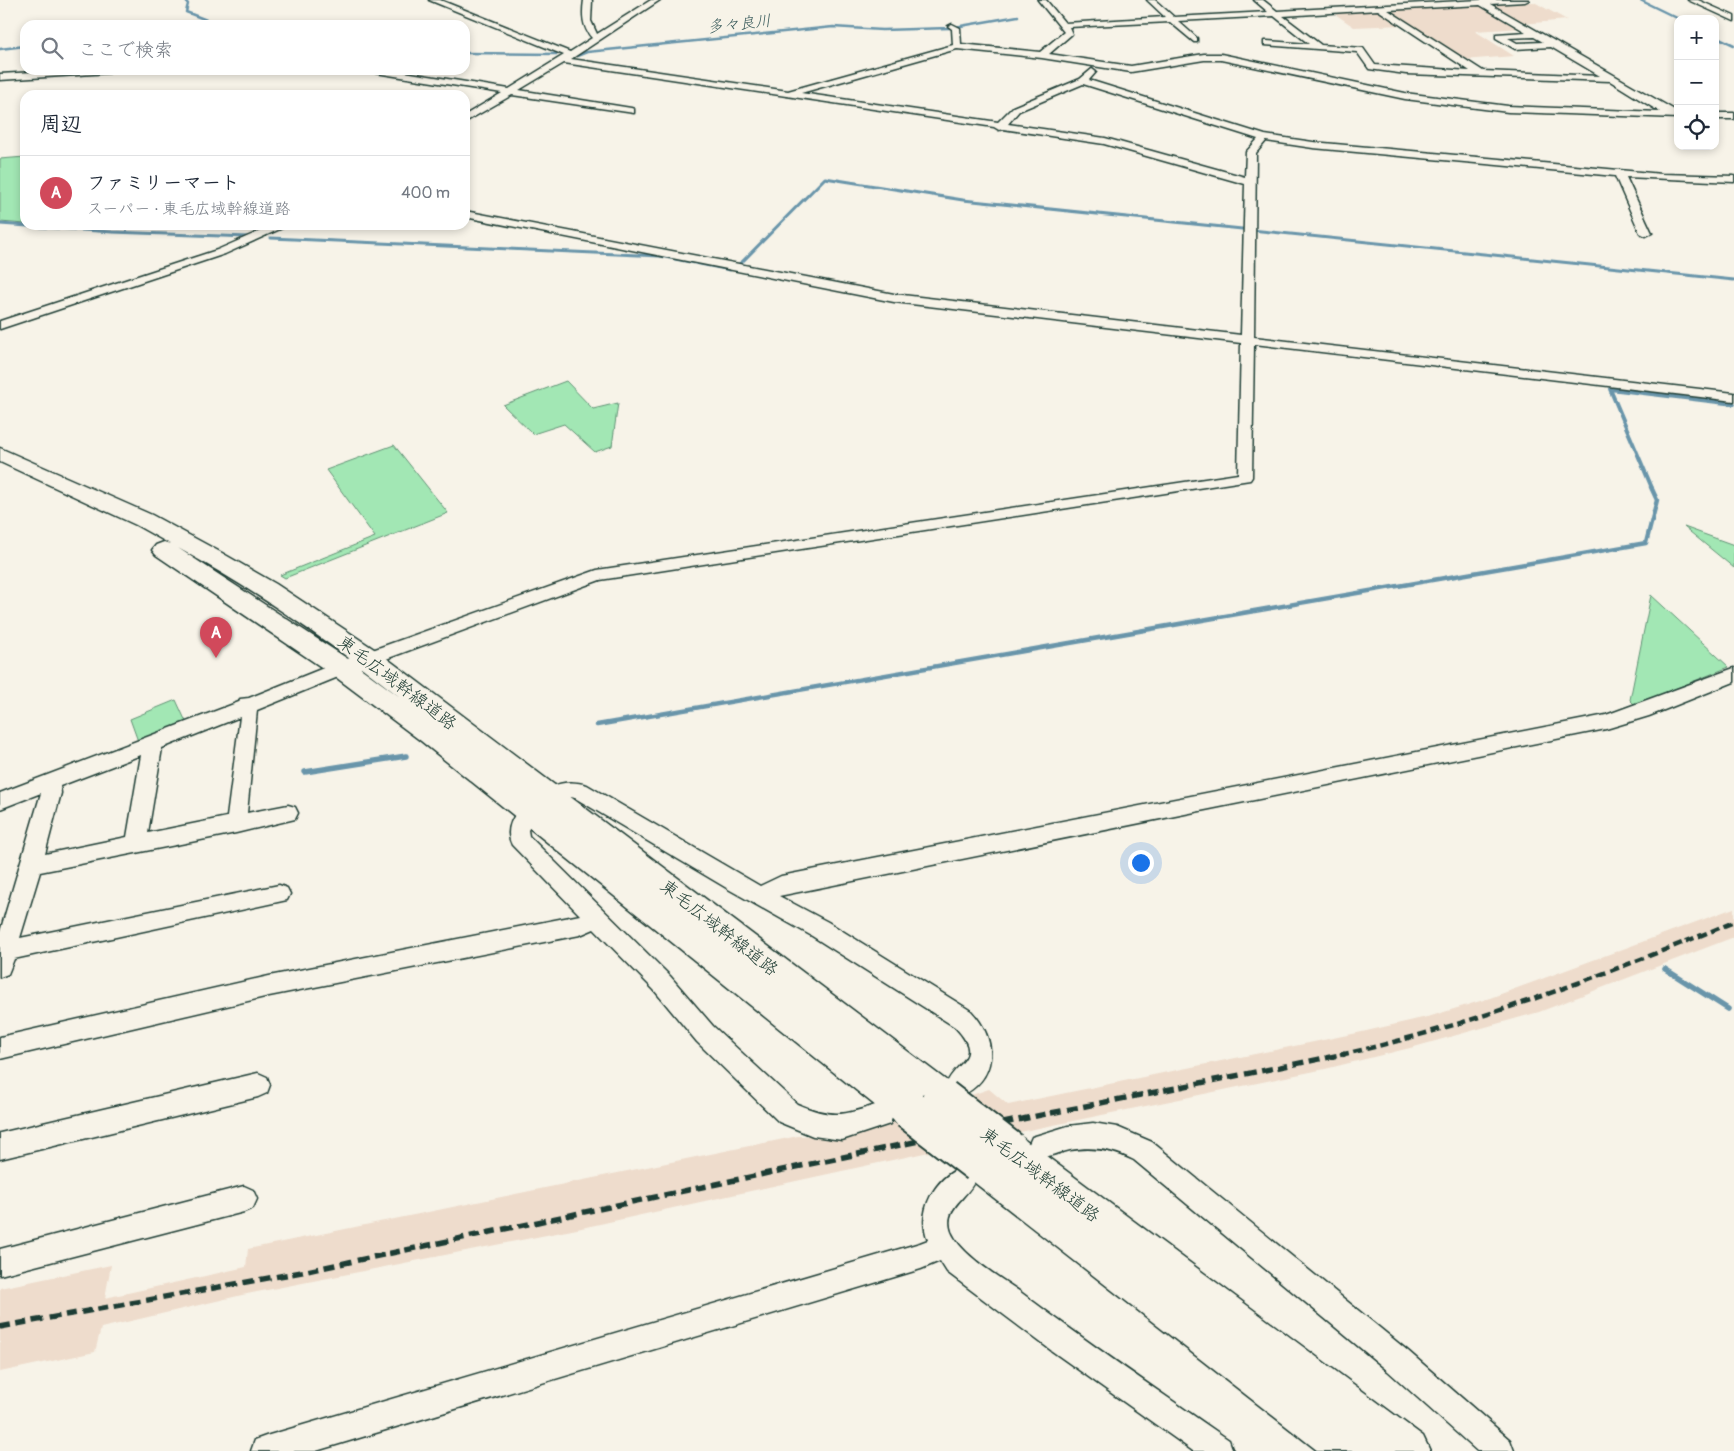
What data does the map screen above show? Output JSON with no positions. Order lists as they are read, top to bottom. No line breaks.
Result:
{"streets":{"highway":["東毛広域幹線道路"]},"water":["多々良川"],"page":{"map_buttons":["+","−"],"search":"ここで検索","heading":"周辺","list":[{"mark":"A","name":"ファミリーマート","note":"スーパー · 東毛広域幹線道路","value":"400 m"}],"pins":"A"}}
